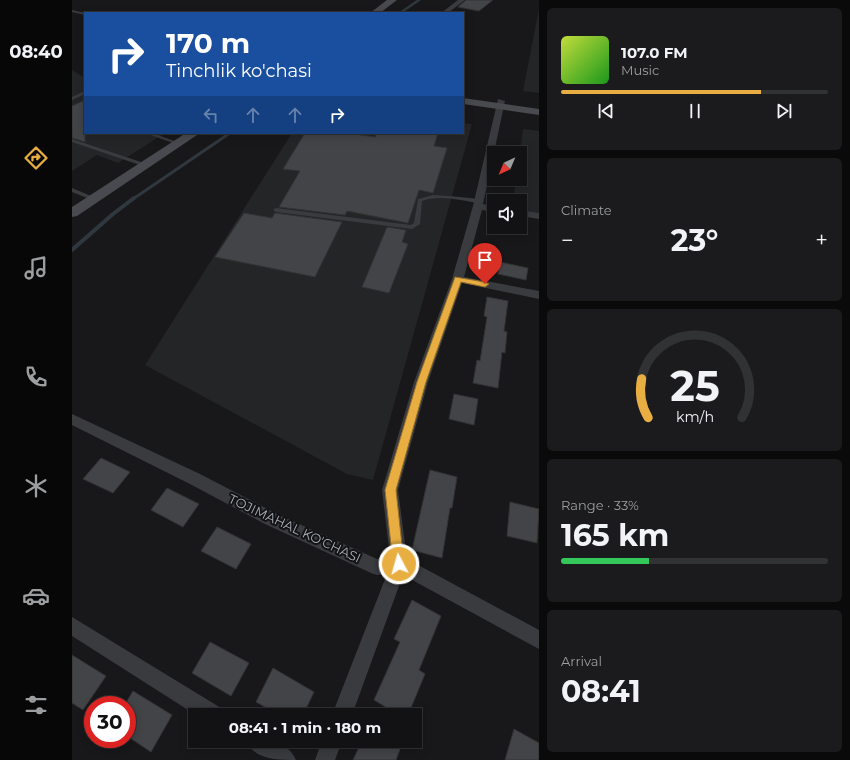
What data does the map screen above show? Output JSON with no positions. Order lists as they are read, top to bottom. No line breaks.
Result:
{"streets":{"street":["TOJIMAHAL KO'CHASI"]},"north":"bottom left","page":{"tabs":"08:40","turn":["170 m","Tinchlik ko'chasi"],"song":["107.0 FM","Music"],"tile":["Climate",["Range · 33%","165 km"],["Arrival","08:41"]],"heat":["−","23°","+"],"limit":"30","trip":"08:41 · 1 min · 180 m","gauge":["25","km/h"]}}
